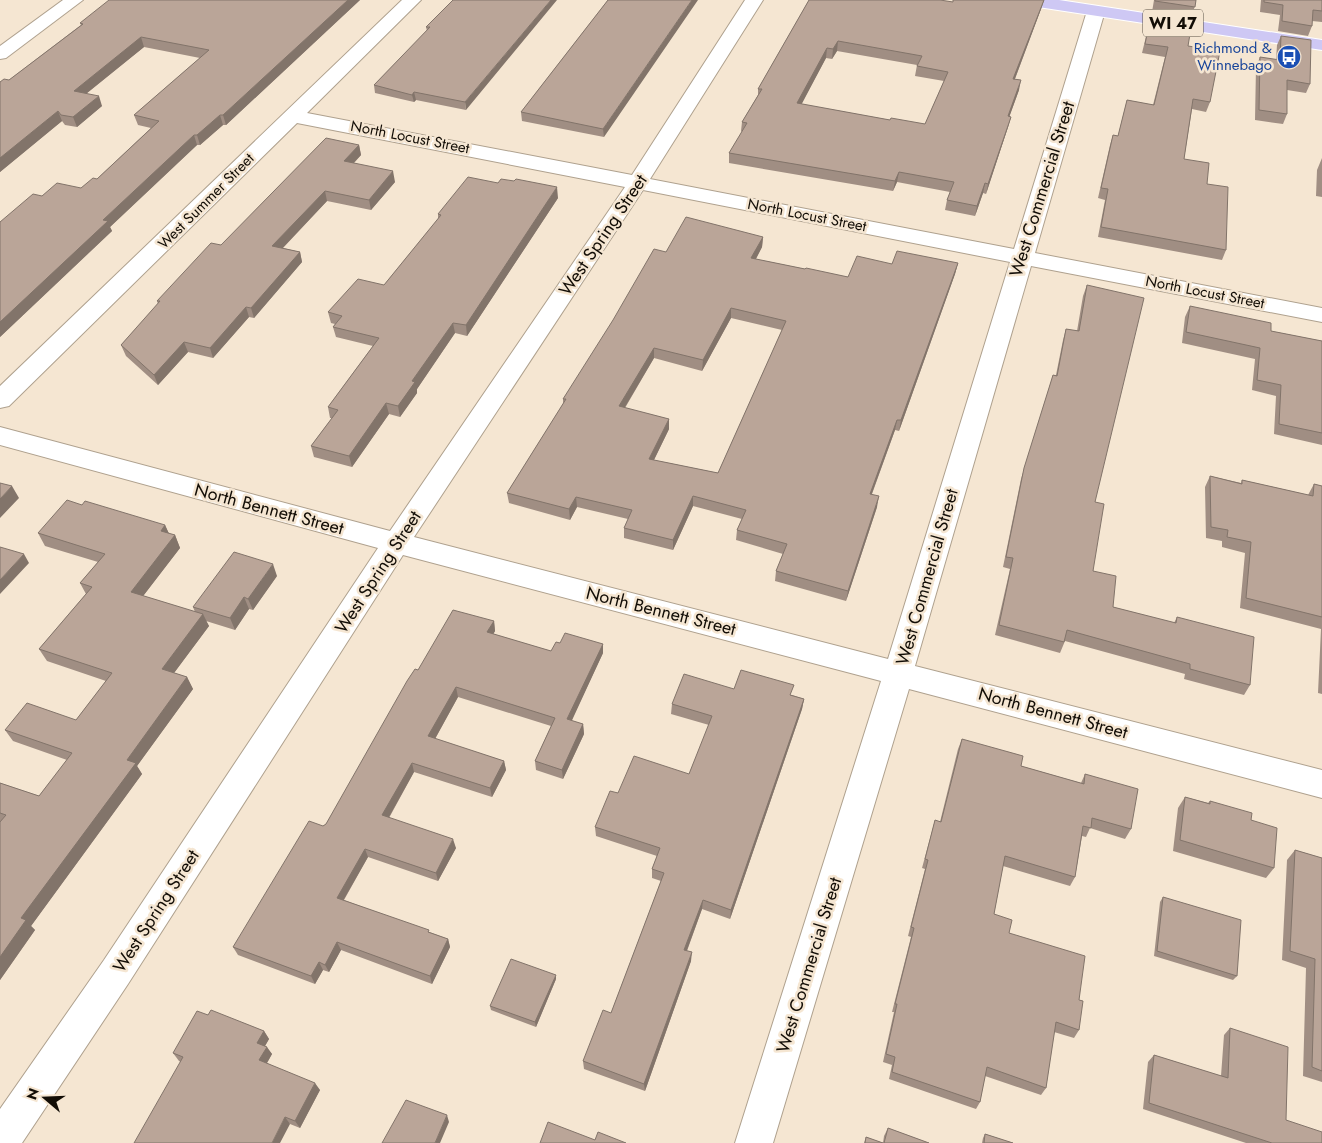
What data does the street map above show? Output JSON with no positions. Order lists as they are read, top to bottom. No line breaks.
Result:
{"streets":{"main road":["WI 47"],"street":["North Locust Street","West Commercial Street","West Summer Street","West Spring Street","North Bennett Street"]},"crossings":[["WI 47","West Commercial Street"],["North Locust Street","West Commercial Street"],["North Locust Street","West Summer Street"],["North Locust Street","West Spring Street"],["West Commercial Street","North Bennett Street"],["West Spring Street","North Bennett Street"]],"places":{"bus stop":["Richmond & Winnebago"]},"north":"left"}
